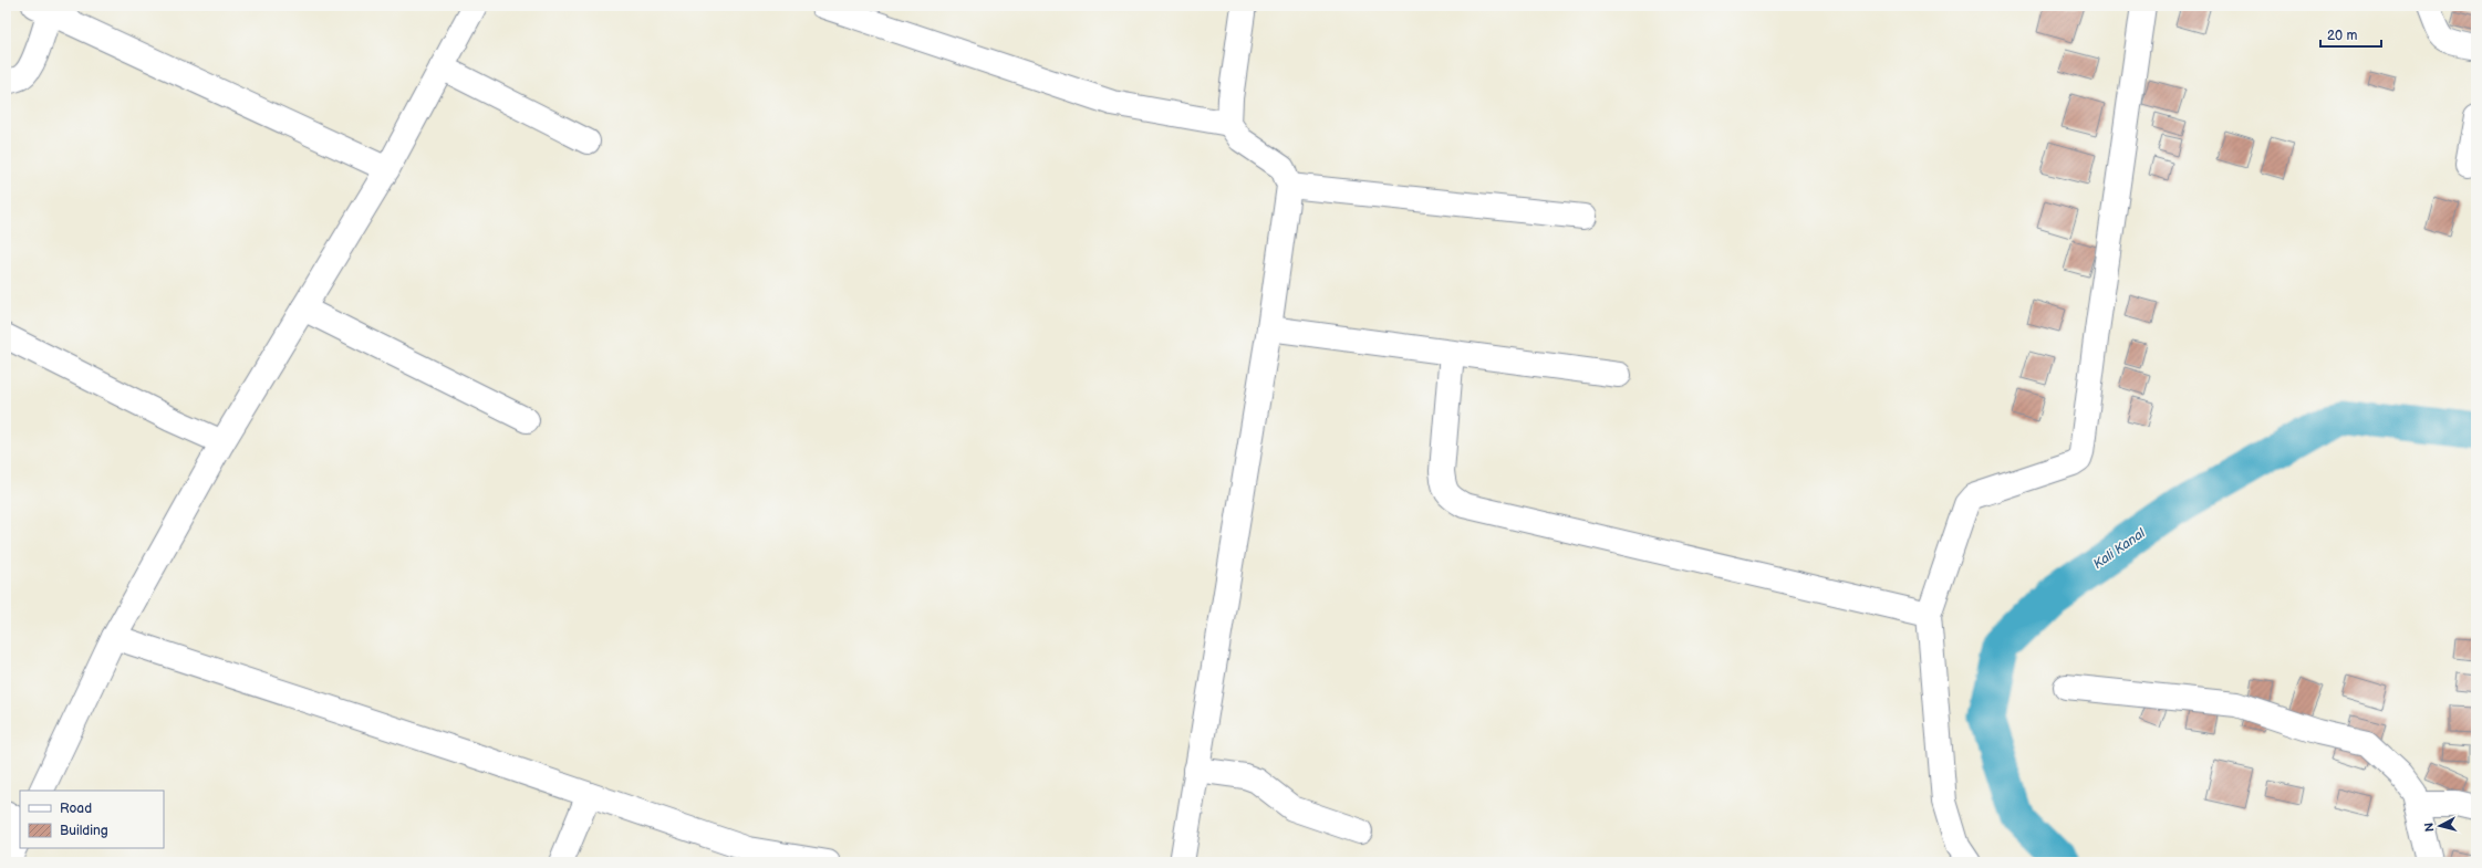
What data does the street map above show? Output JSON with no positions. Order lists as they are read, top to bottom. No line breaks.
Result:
{"water":["Kali Kanal"],"legend":["Road","Building"],"scale_bar":"20 m","north":"left"}
